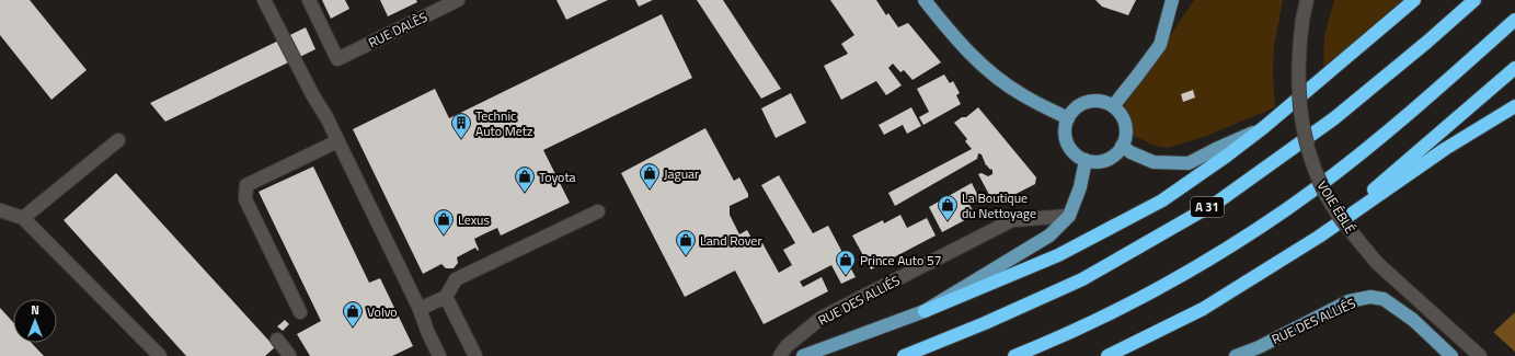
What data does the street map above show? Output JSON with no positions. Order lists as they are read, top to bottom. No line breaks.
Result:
{"streets":{"highway":["A 31"],"main road":["RUE DES ALLIÉS"],"street":["RUE DALÈS","VOIE ÉBLÉ"]},"places":{"building":["Technic Auto Metz"],"shop":["Jaguar","Toyota","La Boutique du Nettoyage","Lexus","Land Rover","Prince Auto 57","Volvo"]},"north":"top"}
